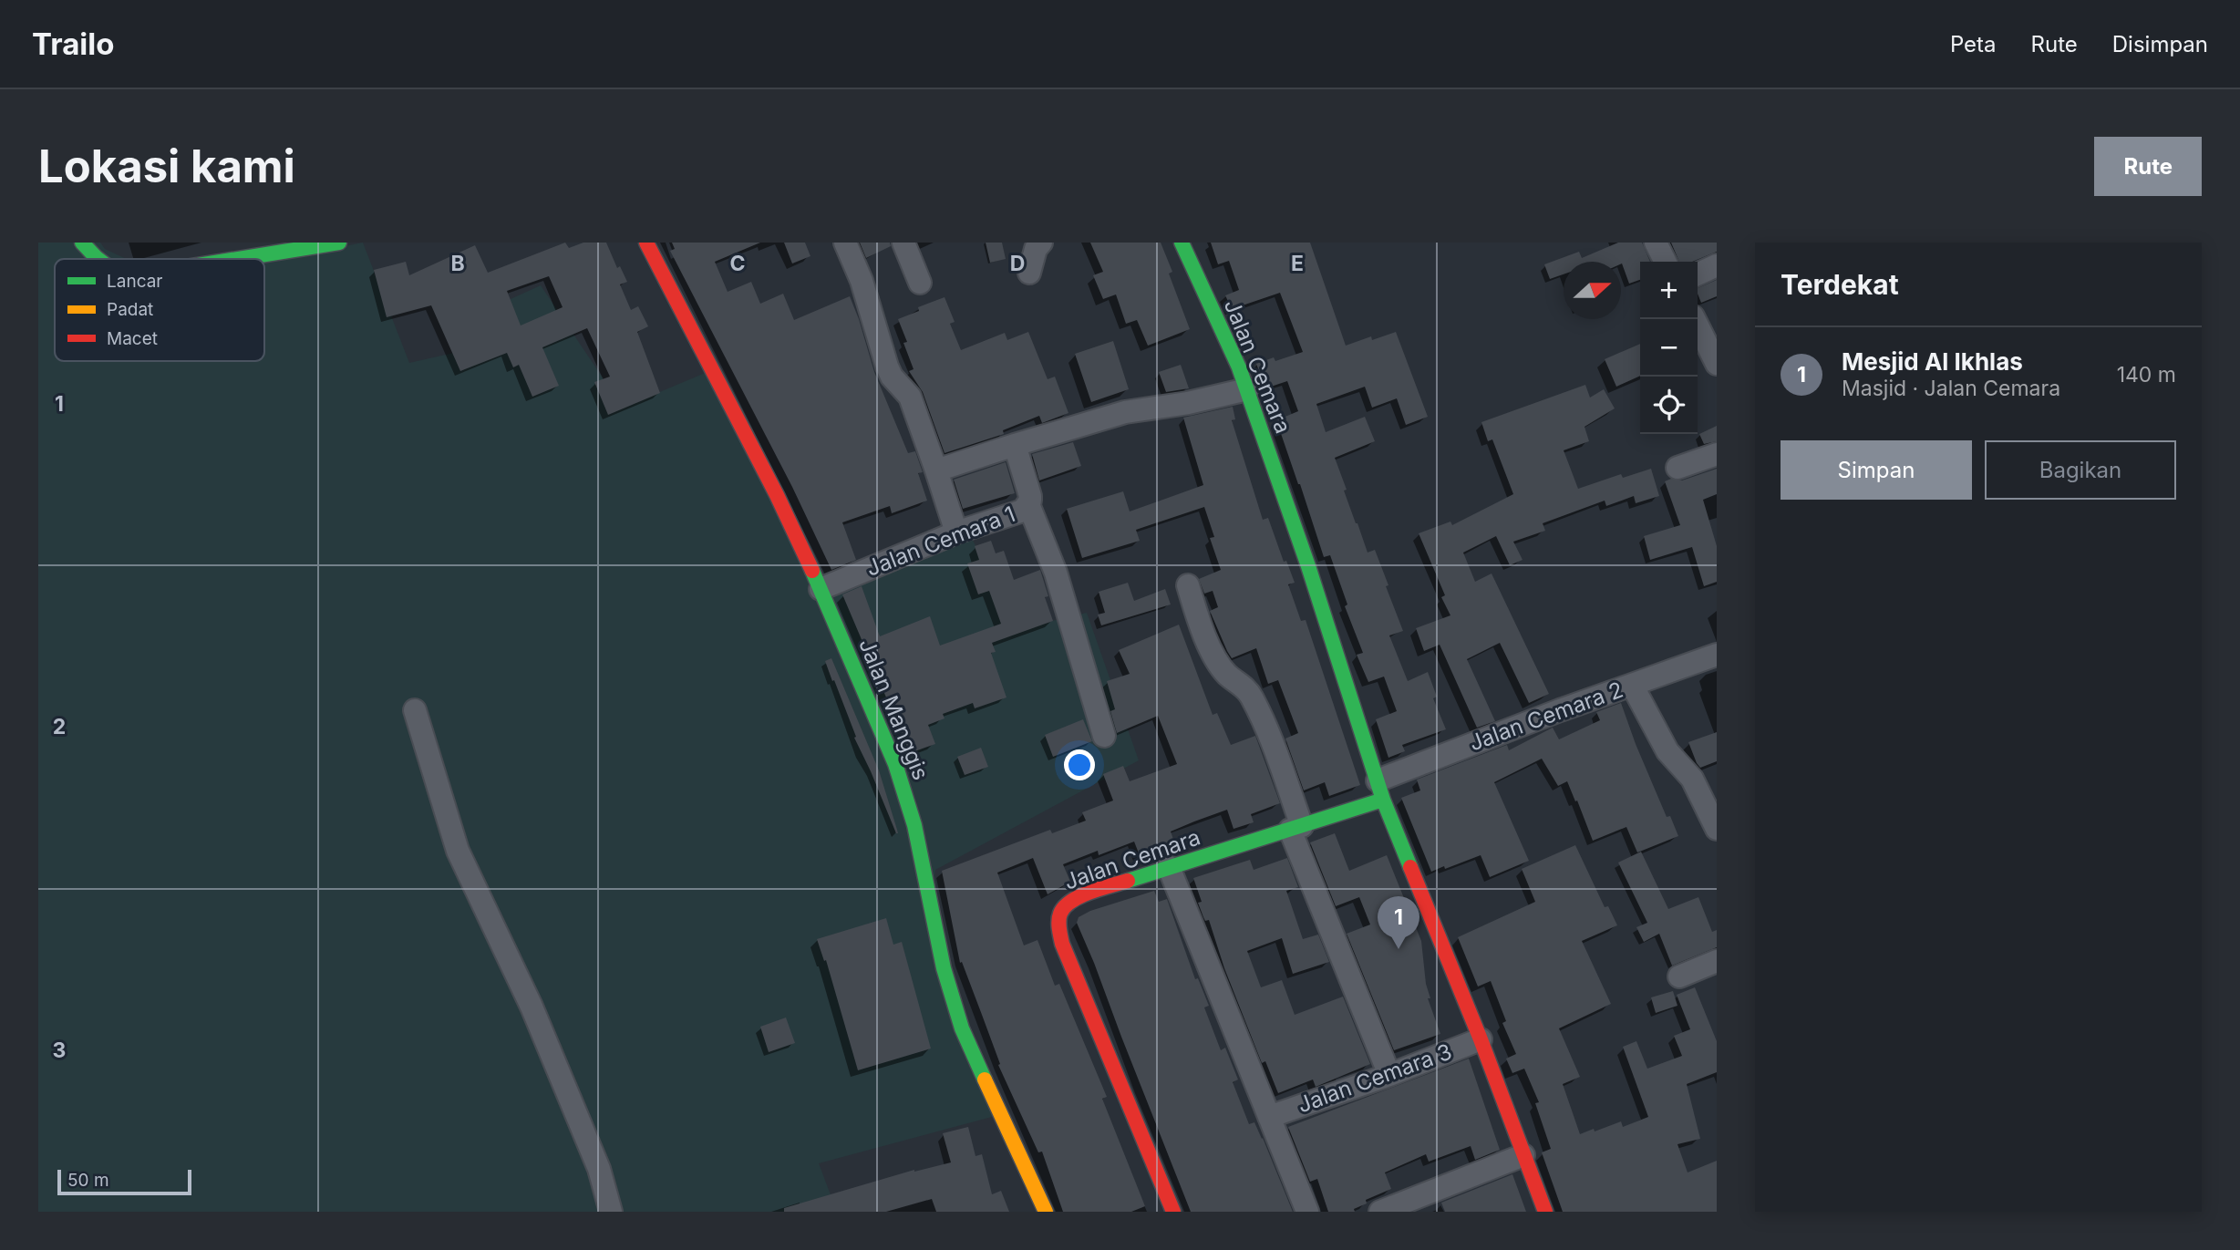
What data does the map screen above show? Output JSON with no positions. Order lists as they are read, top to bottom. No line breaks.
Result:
{"streets":{"street":["Jalan Cemara","Jalan Cemara 1","Jalan Manggis","Jalan Cemara 2","Jalan Cemara 3"]},"crossings":[["Jalan Cemara","Jalan Cemara 2"],["Jalan Cemara","Jalan Cemara 3"],["Jalan Cemara 1","Jalan Manggis"]],"legend":["Lancar","Padat","Macet"],"scale_bar":"50 m","north":"right","page":{"header":"Trailo","nav":["Peta","Rute","Disimpan"],"buttons":["Rute",["Simpan","Bagikan"]],"title":"Lokasi kami","heading":"Terdekat","map_buttons":["+","−"],"list":[{"mark":"1","name":"Mesjid Al Ikhlas","note":"Masjid · Jalan Cemara","value":"140 m"}],"pins":"1","scale":"50 m"},"grid":{"columns":["B","C","D","E"],"rows":["1","2","3"]}}
